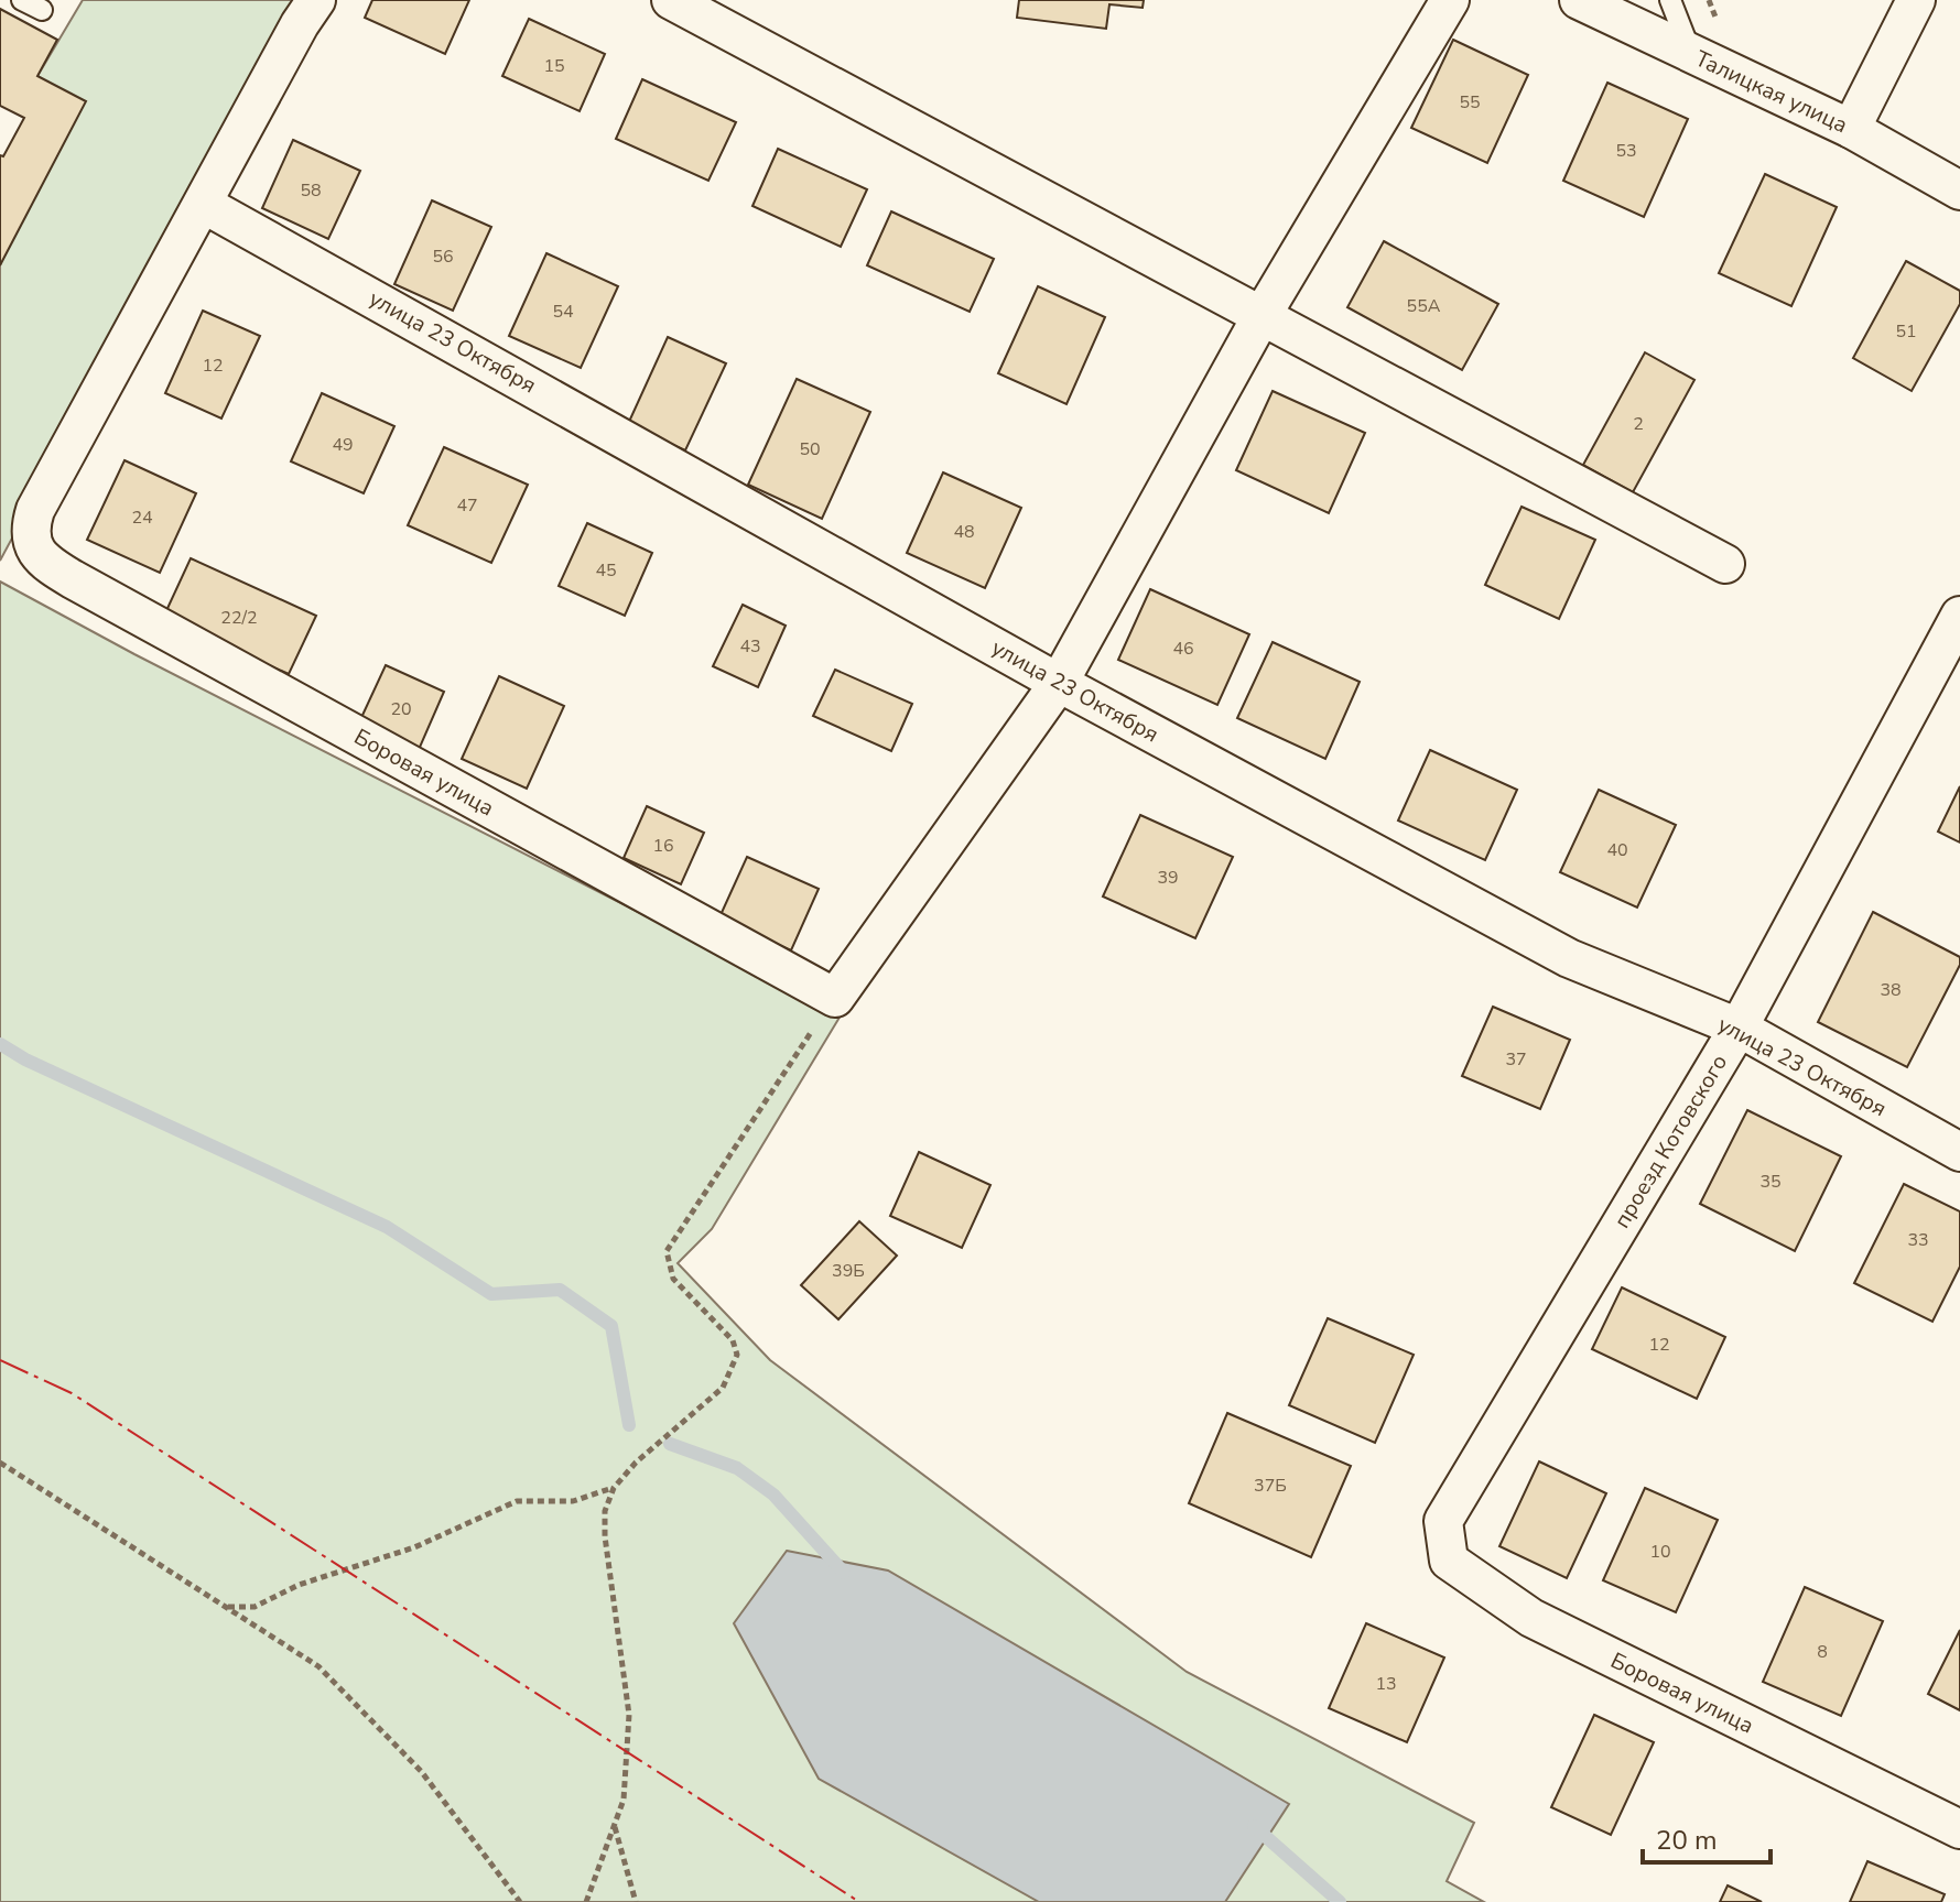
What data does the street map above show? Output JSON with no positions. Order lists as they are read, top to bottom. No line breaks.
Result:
{"streets":{"street":["Талицкая улица","улица 23 Октября","Боровая улица","проезд Котовского"]},"crossings":[["улица 23 Октября","Боровая улица"],["улица 23 Октября","проезд Котовского"],["Боровая улица","проезд Котовского"]],"house_numbers":["15","55","53","58","56","55А","54","51","12","2","49","50","47","24","48","45","22/2","43","46","20","16","40","39","38","37","35","33","39Б","12","37Б","10","8","13"],"scale_bar":"20 m"}
